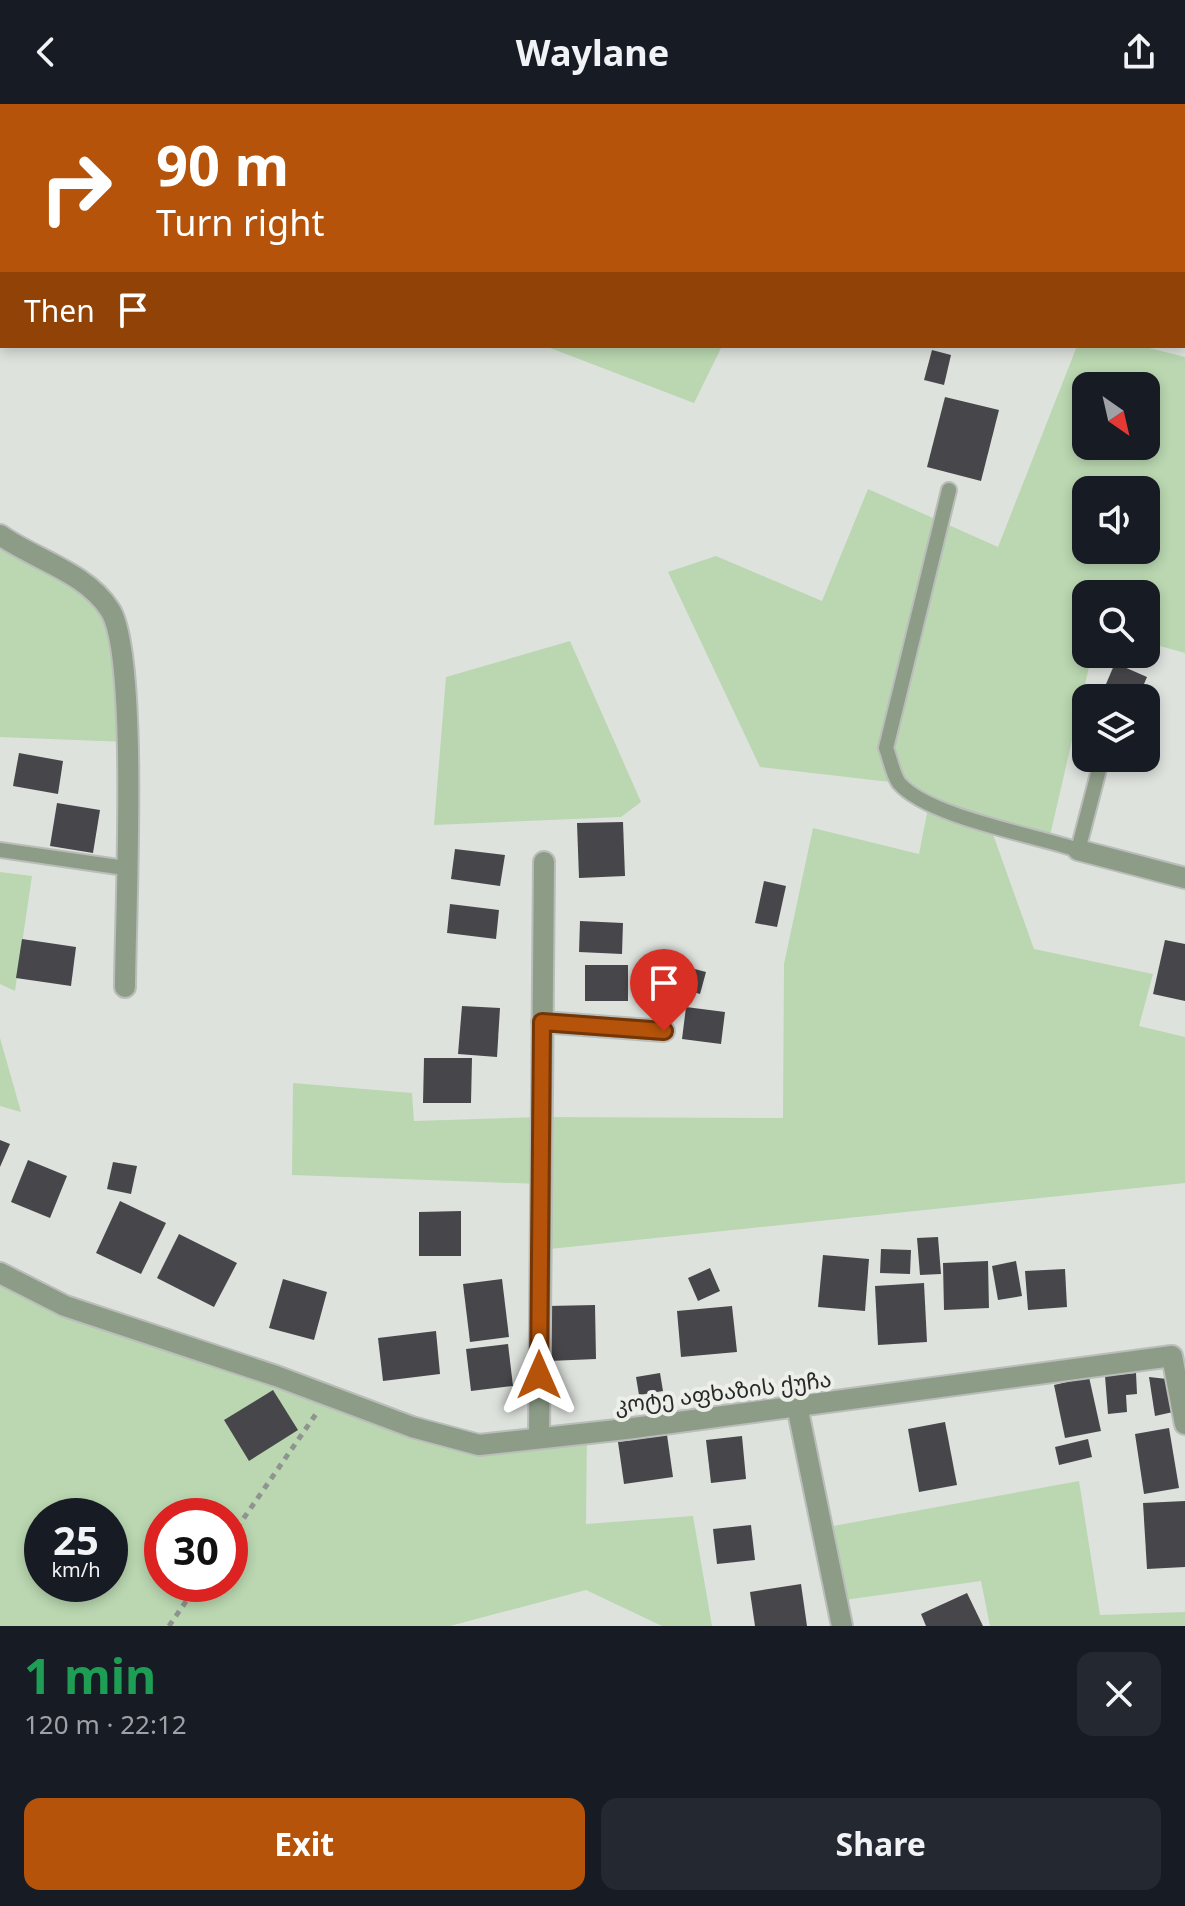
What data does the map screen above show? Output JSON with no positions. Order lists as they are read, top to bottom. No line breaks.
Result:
{"streets":{"street":["კოტე აფხაზის ქუჩა"]},"north":"bottom right","page":{"header":"Waylane","turn":["90 m","Turn right"],"then":"Then","speed":"25 km/h","limit":"30","heading":["1 min","120 m · 22:12"],"buttons":["Exit","Share"]}}
